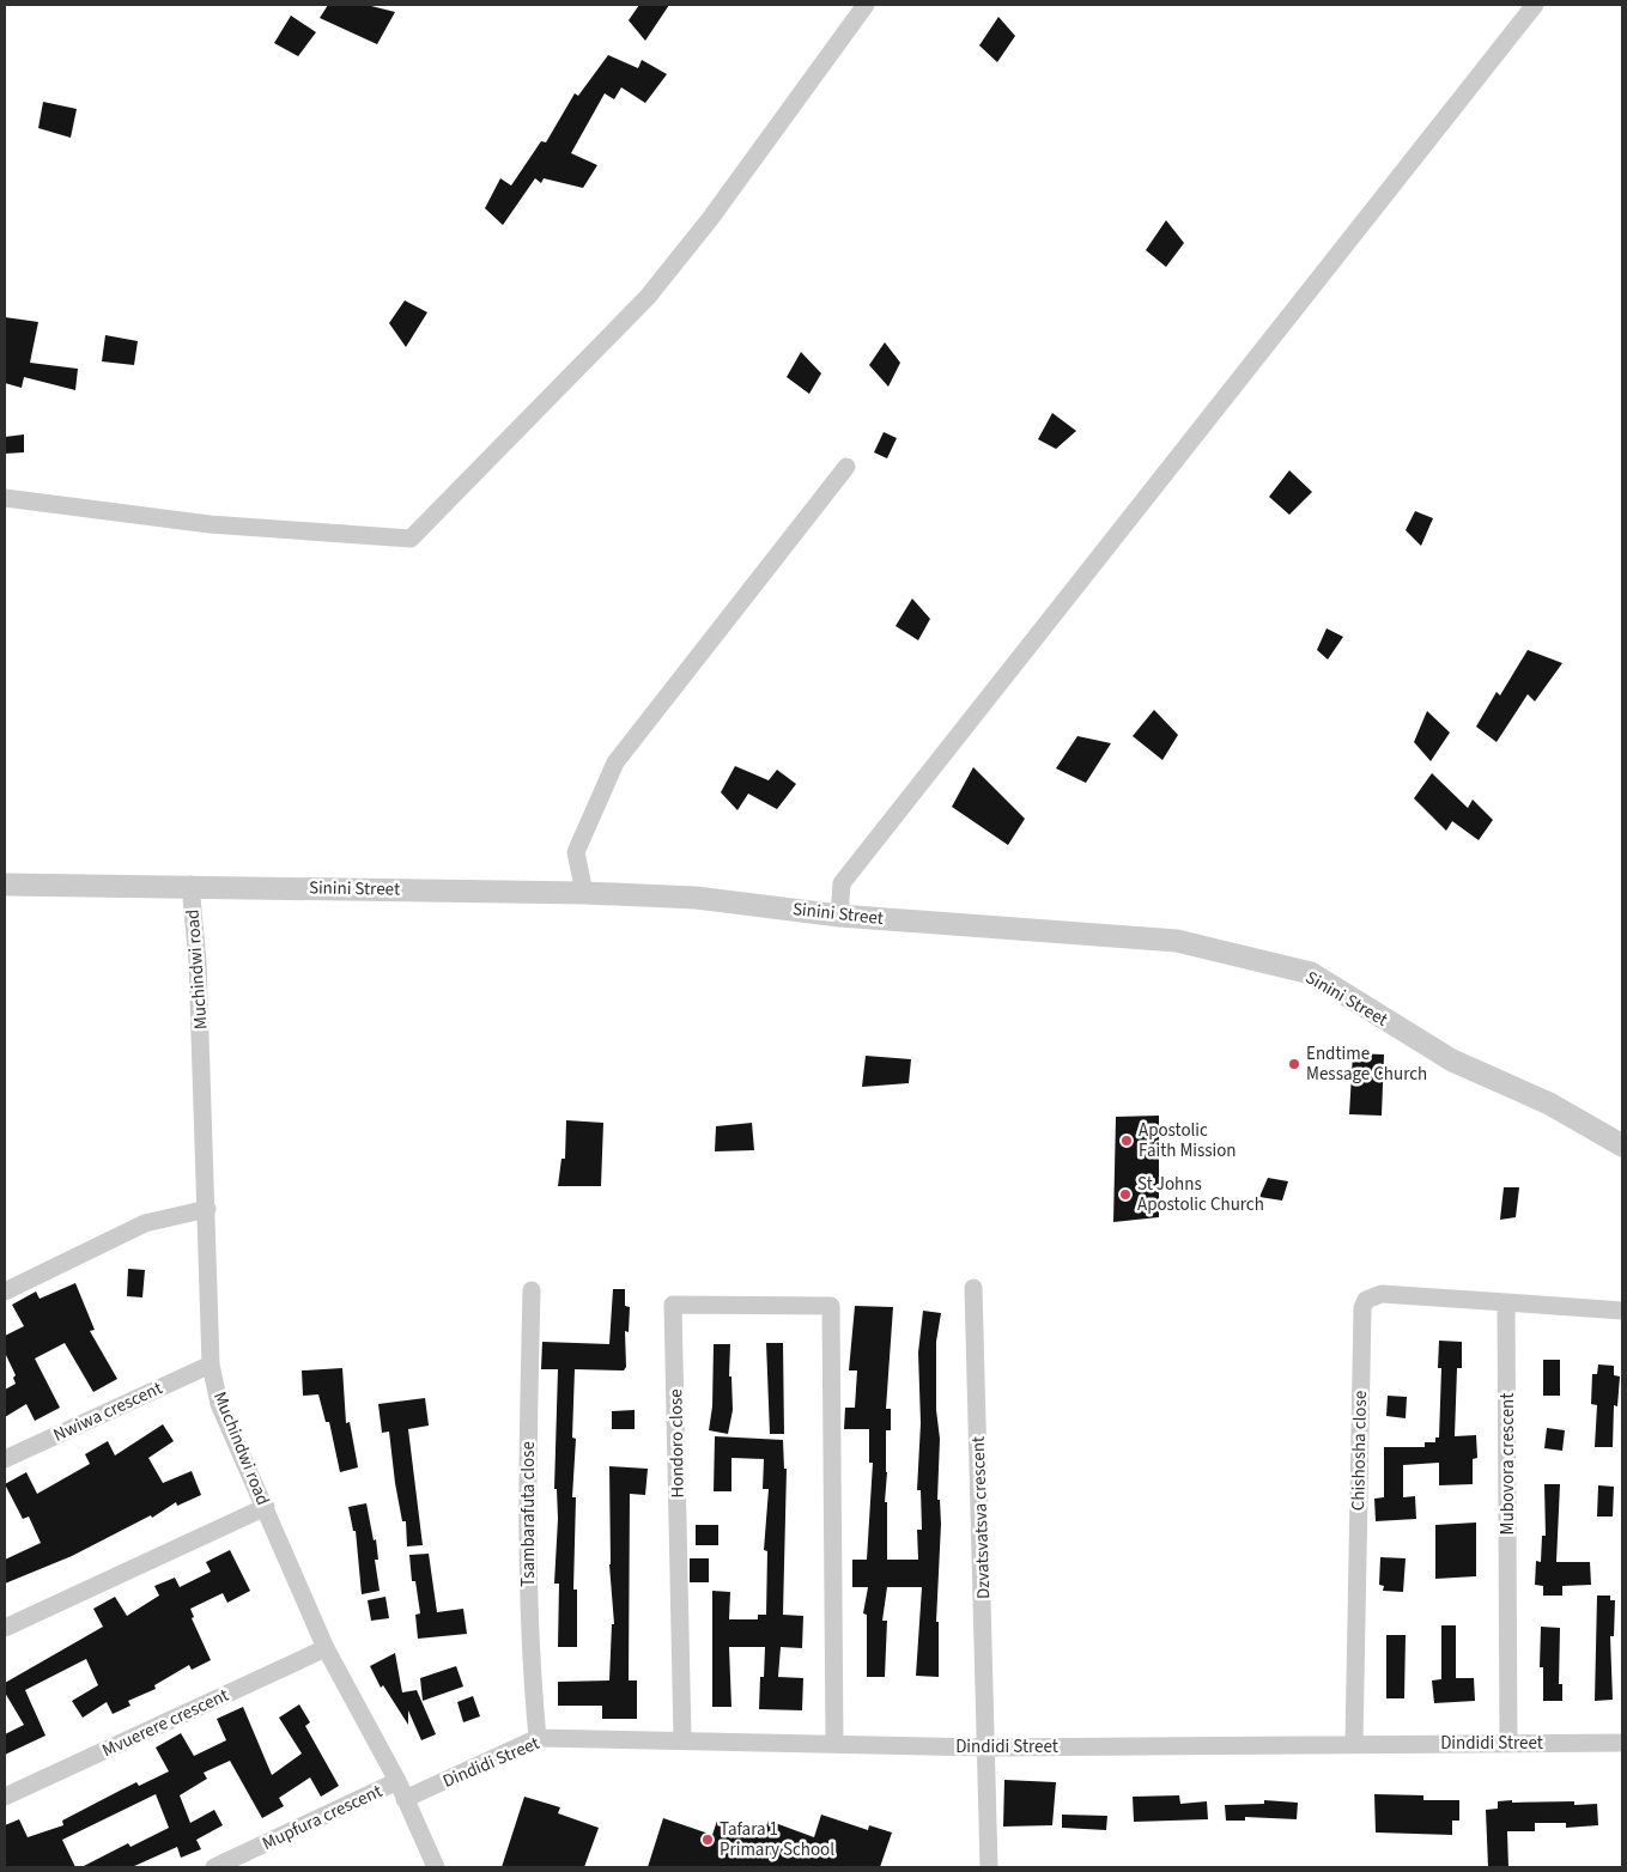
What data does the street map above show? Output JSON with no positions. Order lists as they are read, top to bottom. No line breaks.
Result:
{"streets":{"street":["Sinini Street","Muchindwi road","Nwiwa crescent","Hondoro close","Chishosha close","Mubovora crescent","Tsambarafuta close","Dzvatsvatsva crescent","Mvuerere crescent","Dindidi Street","Mupfura crescent"]},"crossings":[["Sinini Street","Muchindwi road"],["Muchindwi road","Nwiwa crescent"],["Muchindwi road","Mvuerere crescent"],["Muchindwi road","Dindidi Street"],["Muchindwi road","Mupfura crescent"],["Hondoro close","Dindidi Street"],["Chishosha close","Mubovora crescent"],["Chishosha close","Dindidi Street"],["Mubovora crescent","Dindidi Street"],["Tsambarafuta close","Dindidi Street"],["Dzvatsvatsva crescent","Dindidi Street"]],"places":["Endtime Message Church","Apostolic Faith Mission","St Johns Apostolic Church","Tafara 1 Primary School"]}
